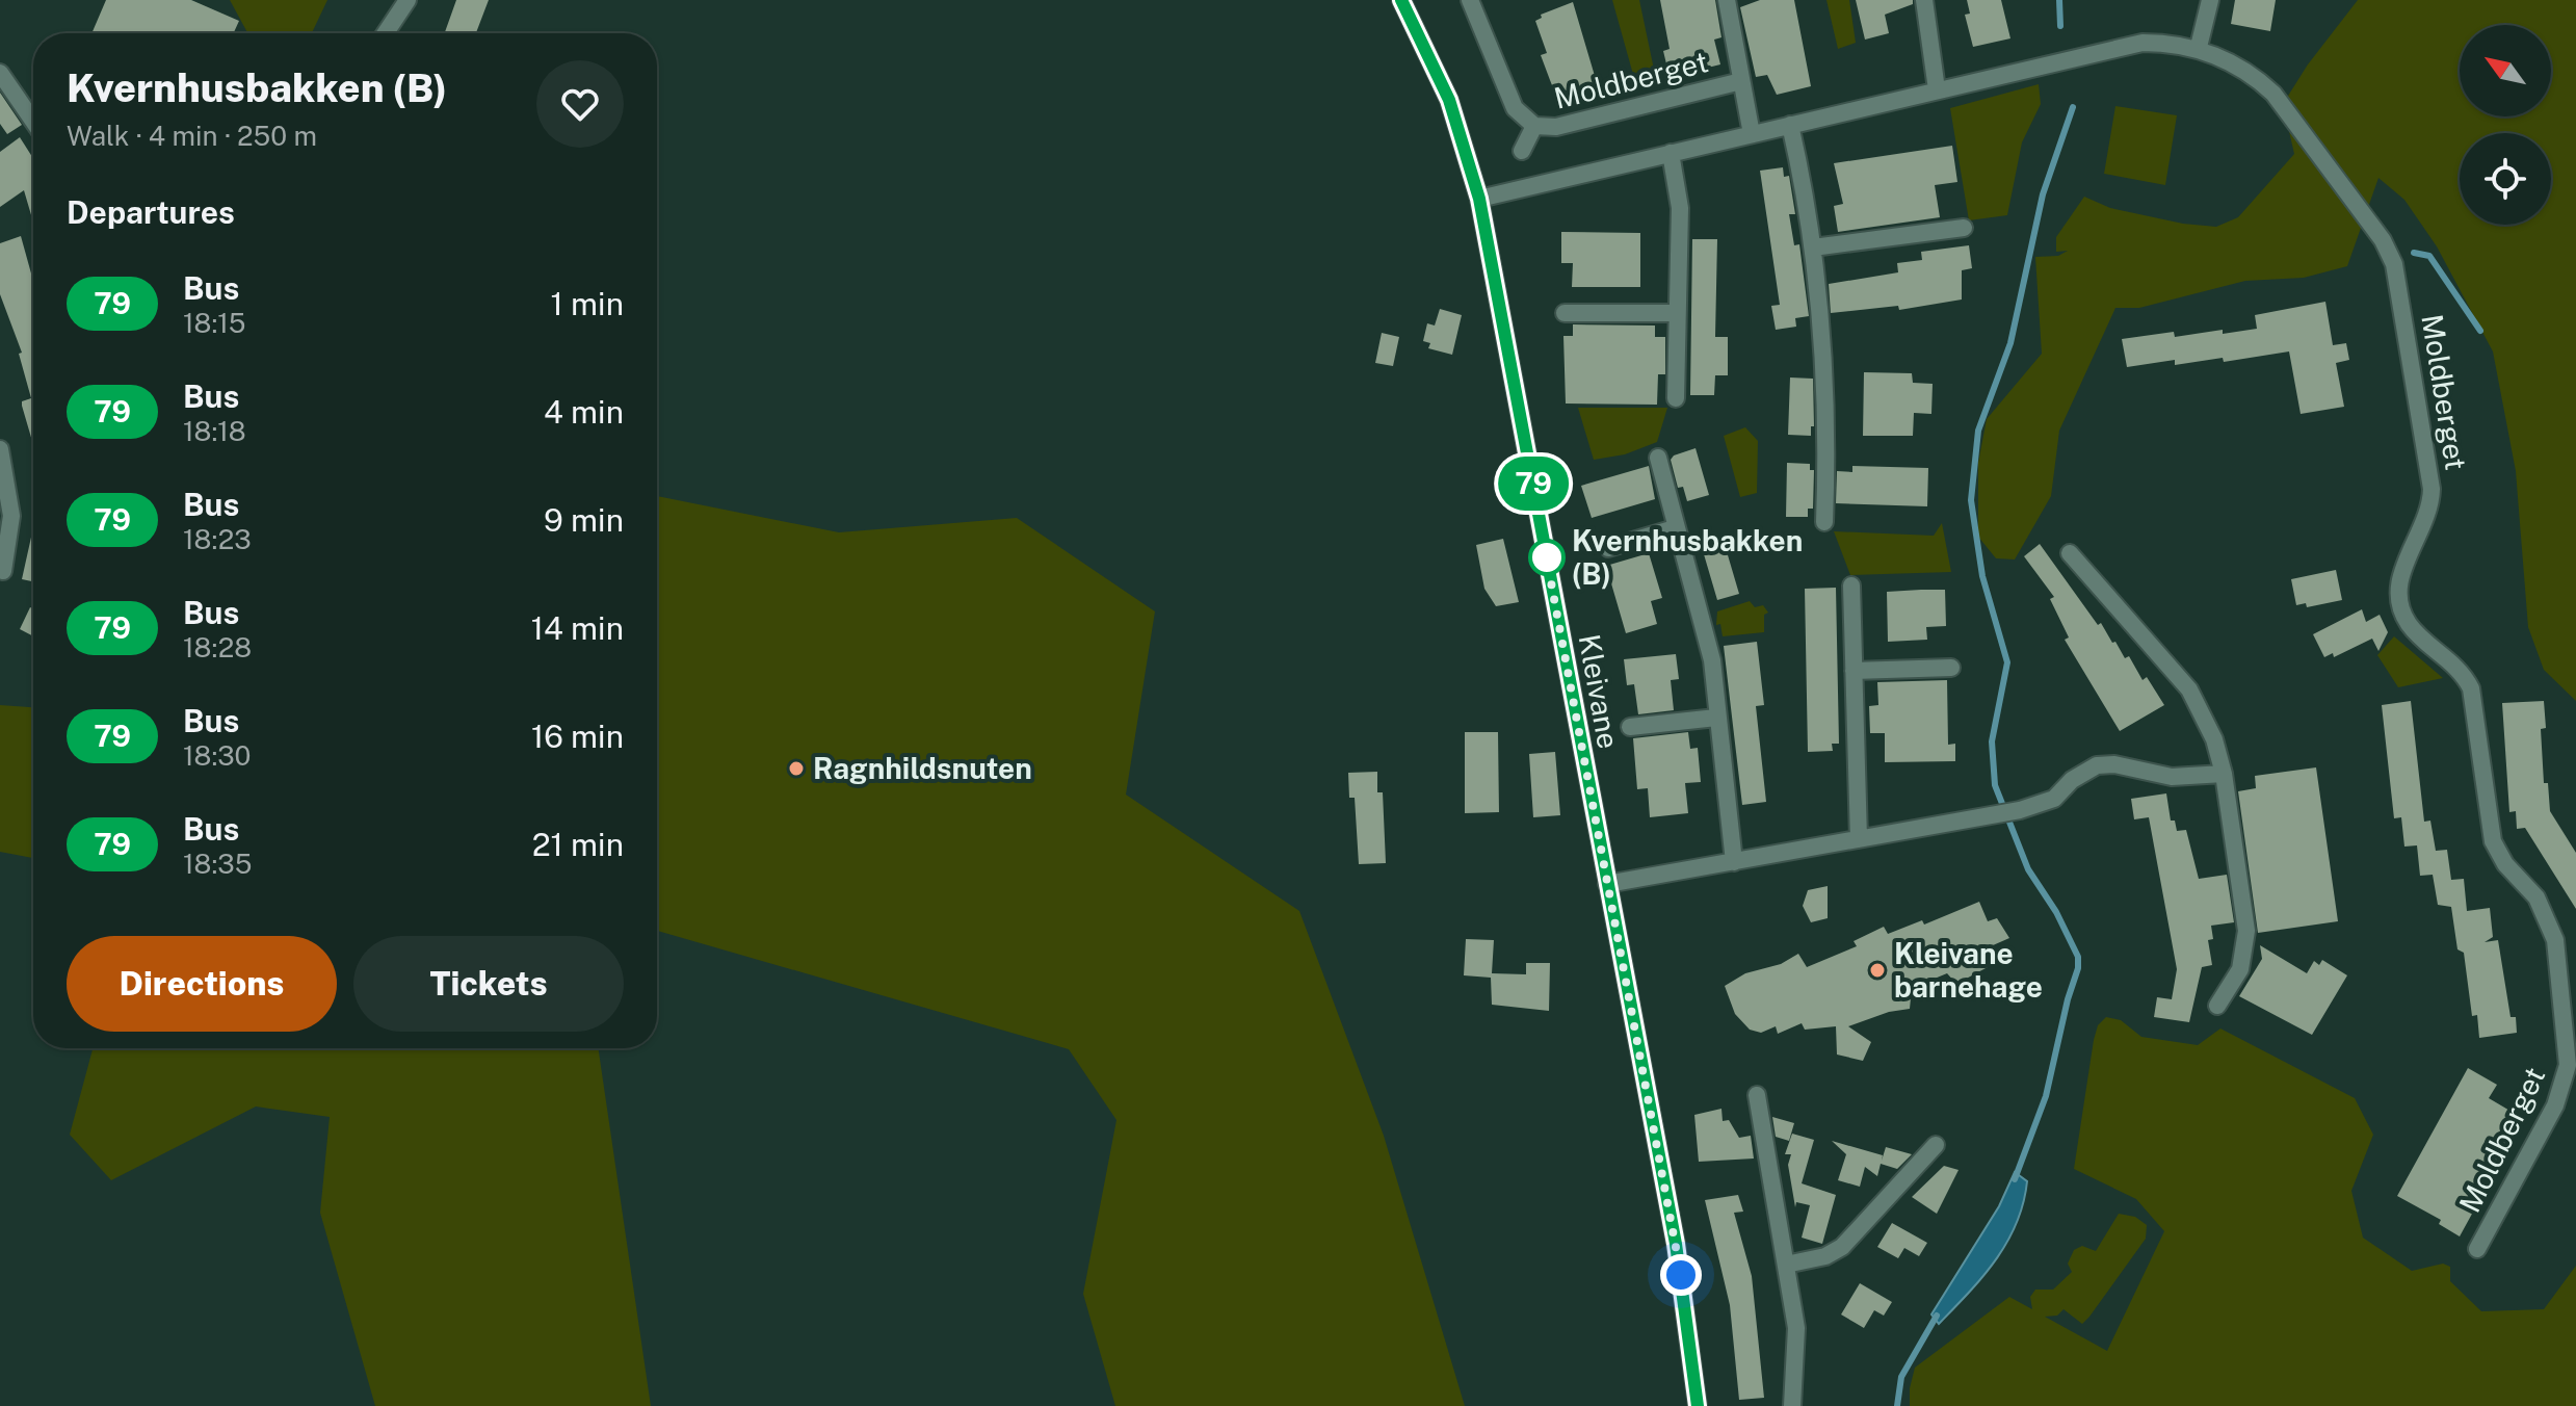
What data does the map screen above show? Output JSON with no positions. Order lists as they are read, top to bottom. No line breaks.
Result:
{"streets":{"street":["Moldberget","Kleivane"]},"crossings":[["Moldberget","Kleivane"]],"places":["Kvernhusbakken (B)","Ragnhildsnuten","Kleivane barnehage"],"lines":["bus line 79"],"north":"top left","page":{"on_map":"79","heading":[["Kvernhusbakken (B)","Walk · 4 min · 250 m"],"Departures"],"list":[{"mark":"79","name":"Bus","note":"18:15","value":"1 min"},{"mark":"79","name":"Bus","note":"18:18","value":"4 min"},{"mark":"79","name":"Bus","note":"18:23","value":"9 min"},{"mark":"79","name":"Bus","note":"18:28","value":"14 min"},{"mark":"79","name":"Bus","note":"18:30","value":"16 min"},{"mark":"79","name":"Bus","note":"18:35","value":"21 min"}],"buttons":["Directions","Tickets"]}}
